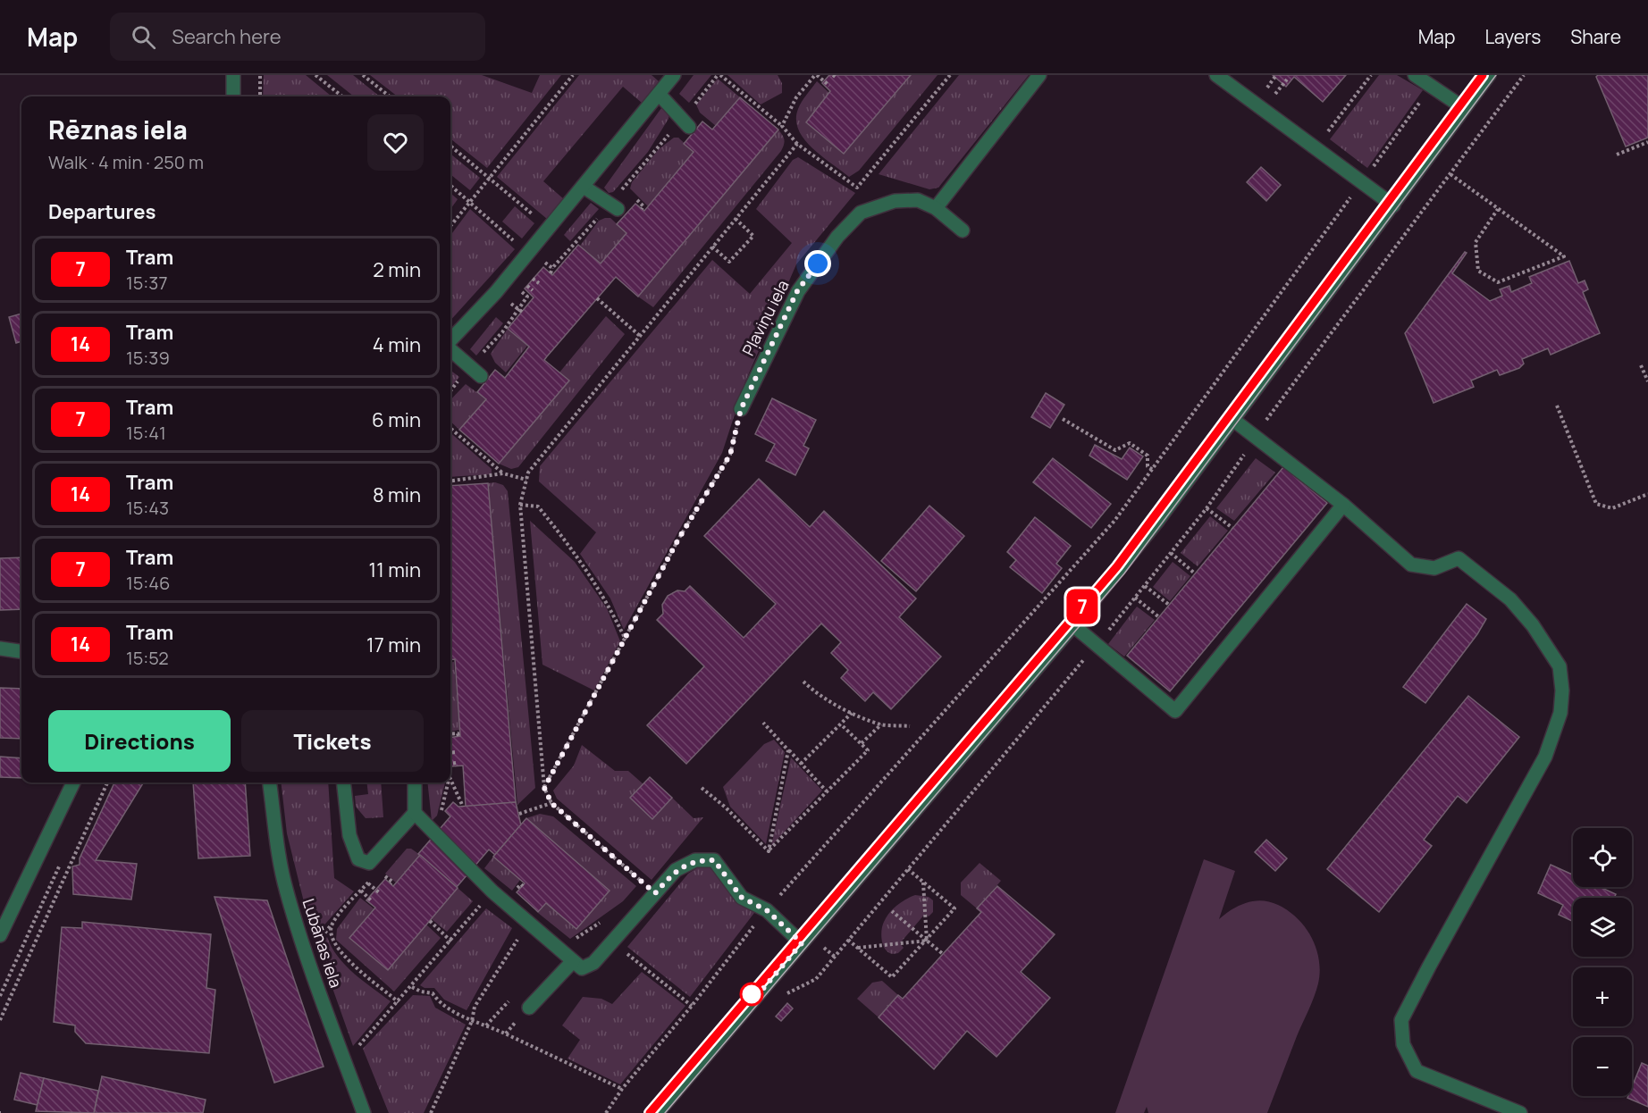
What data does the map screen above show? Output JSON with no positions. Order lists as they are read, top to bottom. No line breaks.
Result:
{"streets":{"street":["Pļaviņu iela","Lubānas iela"]},"lines":["tram line 7"],"page":{"header":"Map","search":"Search here","nav":["Map","Layers","Share"],"on_map":"7","heading":[["Rēznas iela","Walk · 4 min · 250 m"],"Departures"],"list":[{"mark":"7","name":"Tram","note":"15:37","value":"2 min"},{"mark":"14","name":"Tram","note":"15:39","value":"4 min"},{"mark":"7","name":"Tram","note":"15:41","value":"6 min"},{"mark":"14","name":"Tram","note":"15:43","value":"8 min"},{"mark":"7","name":"Tram","note":"15:46","value":"11 min"},{"mark":"14","name":"Tram","note":"15:52","value":"17 min"}],"buttons":["Directions","Tickets"],"map_buttons":["+","−"]}}
